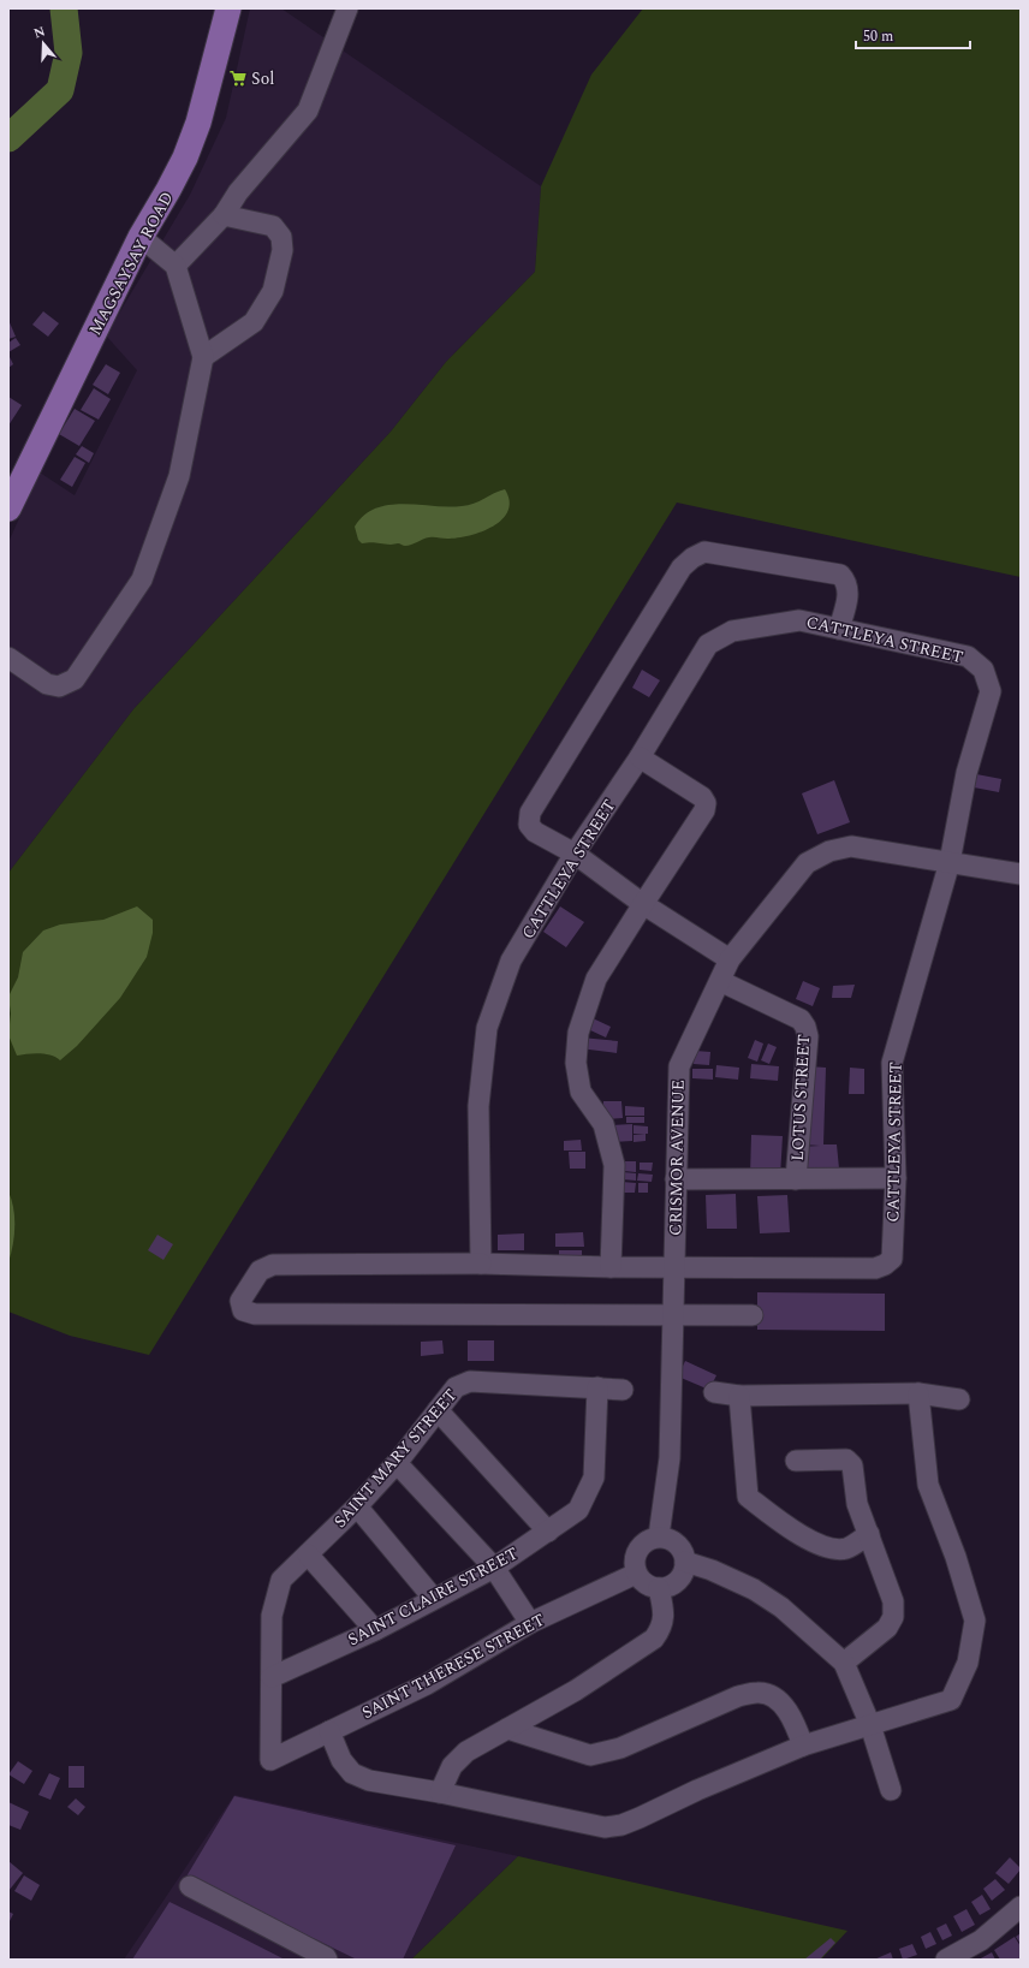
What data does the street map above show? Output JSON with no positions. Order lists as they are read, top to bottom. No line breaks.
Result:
{"streets":{"main road":["MAGSAYSAY ROAD"],"street":["CATTLEYA STREET","LOTUS STREET","CRISMOR AVENUE","SAINT MARY STREET","SAINT CLAIRE STREET","SAINT THERESE STREET"]},"crossings":[["CATTLEYA STREET","CRISMOR AVENUE"],["LOTUS STREET","CRISMOR AVENUE"],["CRISMOR AVENUE","SAINT THERESE STREET"],["SAINT MARY STREET","SAINT CLAIRE STREET"],["SAINT MARY STREET","SAINT THERESE STREET"]],"places":{"supermarket":["Sol"]},"scale_bar":"50 m","north":"top"}
